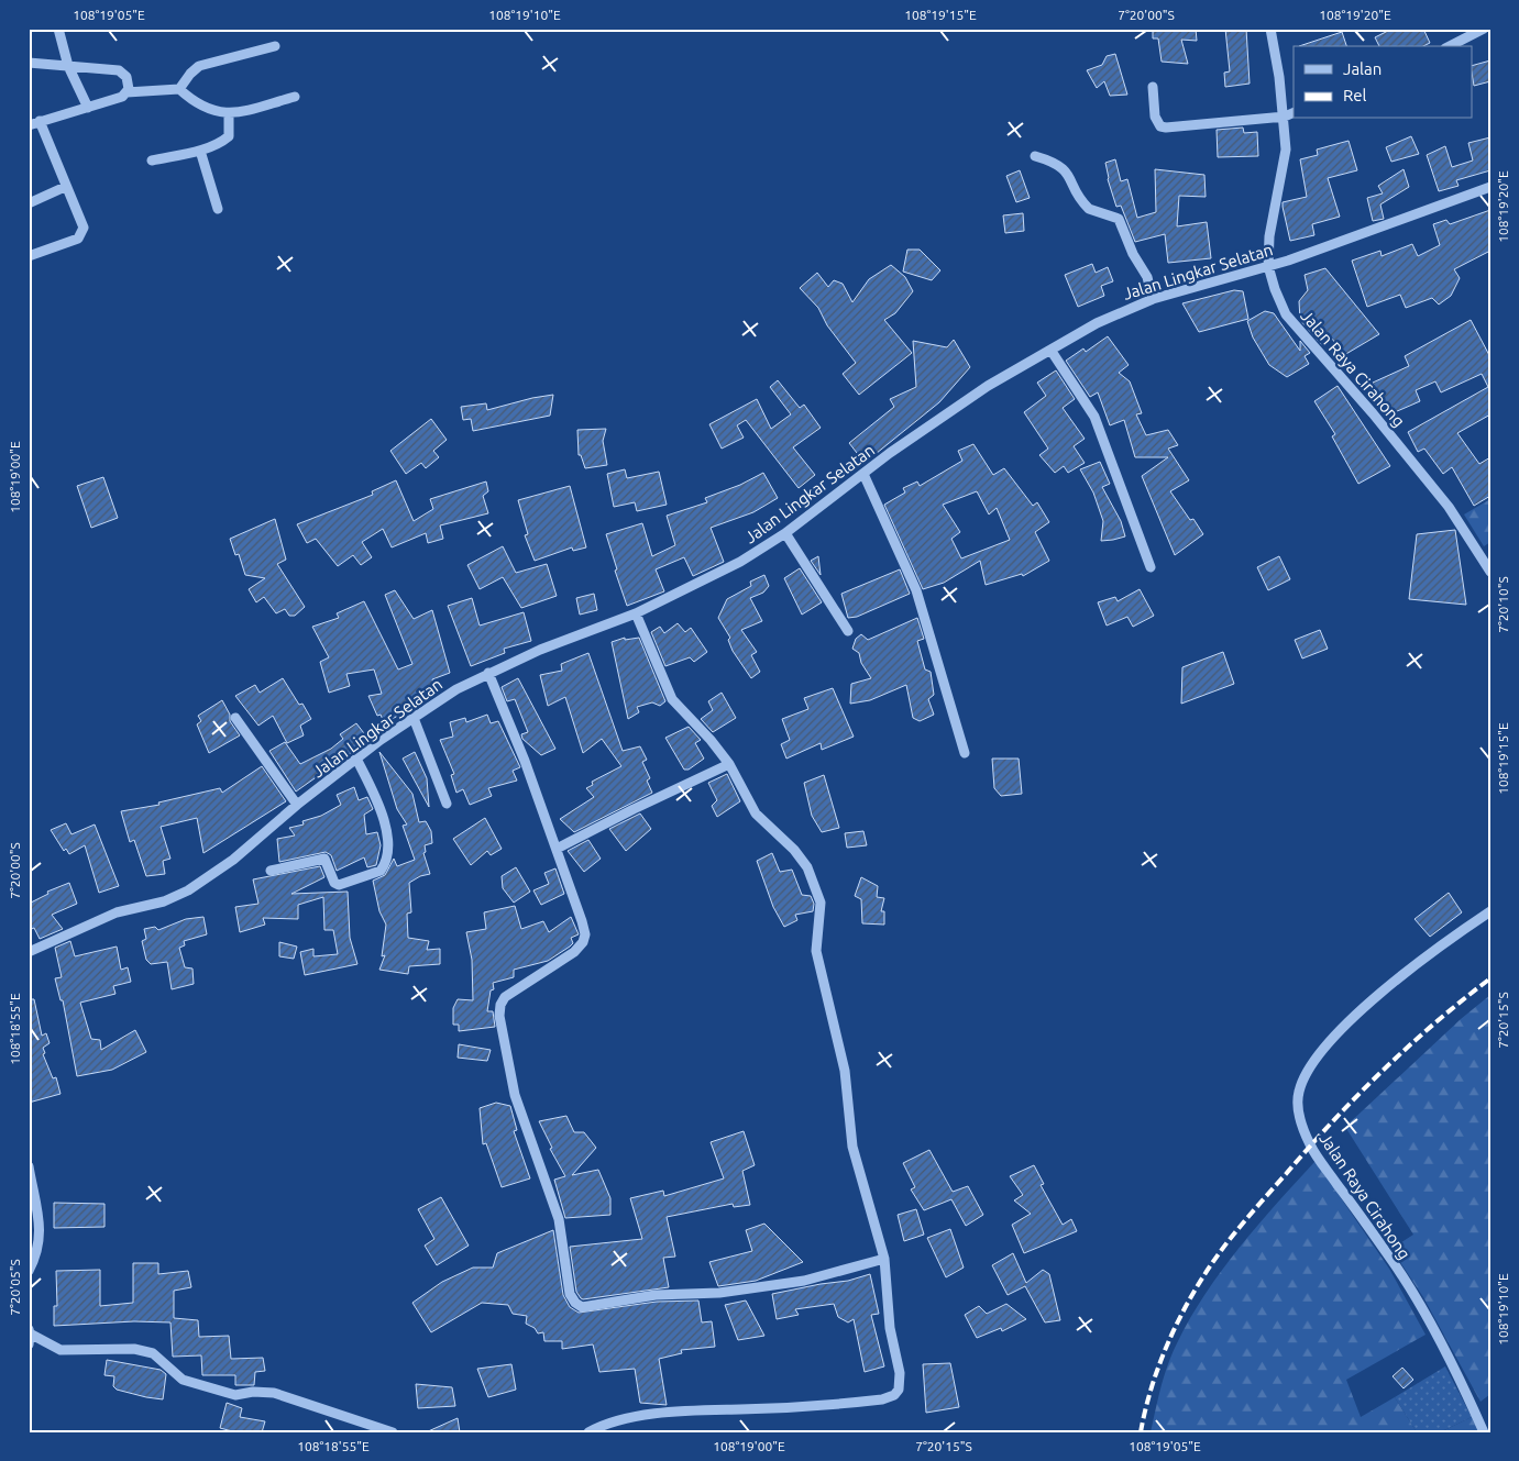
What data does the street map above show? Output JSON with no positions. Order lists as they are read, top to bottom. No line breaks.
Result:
{"streets":{"street":["Jalan Lingkar Selatan","Jalan Raya Cirahong"]},"crossings":[["Jalan Lingkar Selatan","Jalan Raya Cirahong"]],"legend":["Jalan","Rel"],"coordinates":["108°19'05\"E","108°19'10\"E","108°19'15\"E","7°20'00\"S","108°19'20\"E","108°19'00\"E","7°20'10\"S","7°20'15\"S","108°18'55\"E","7°20'05\"S"]}
